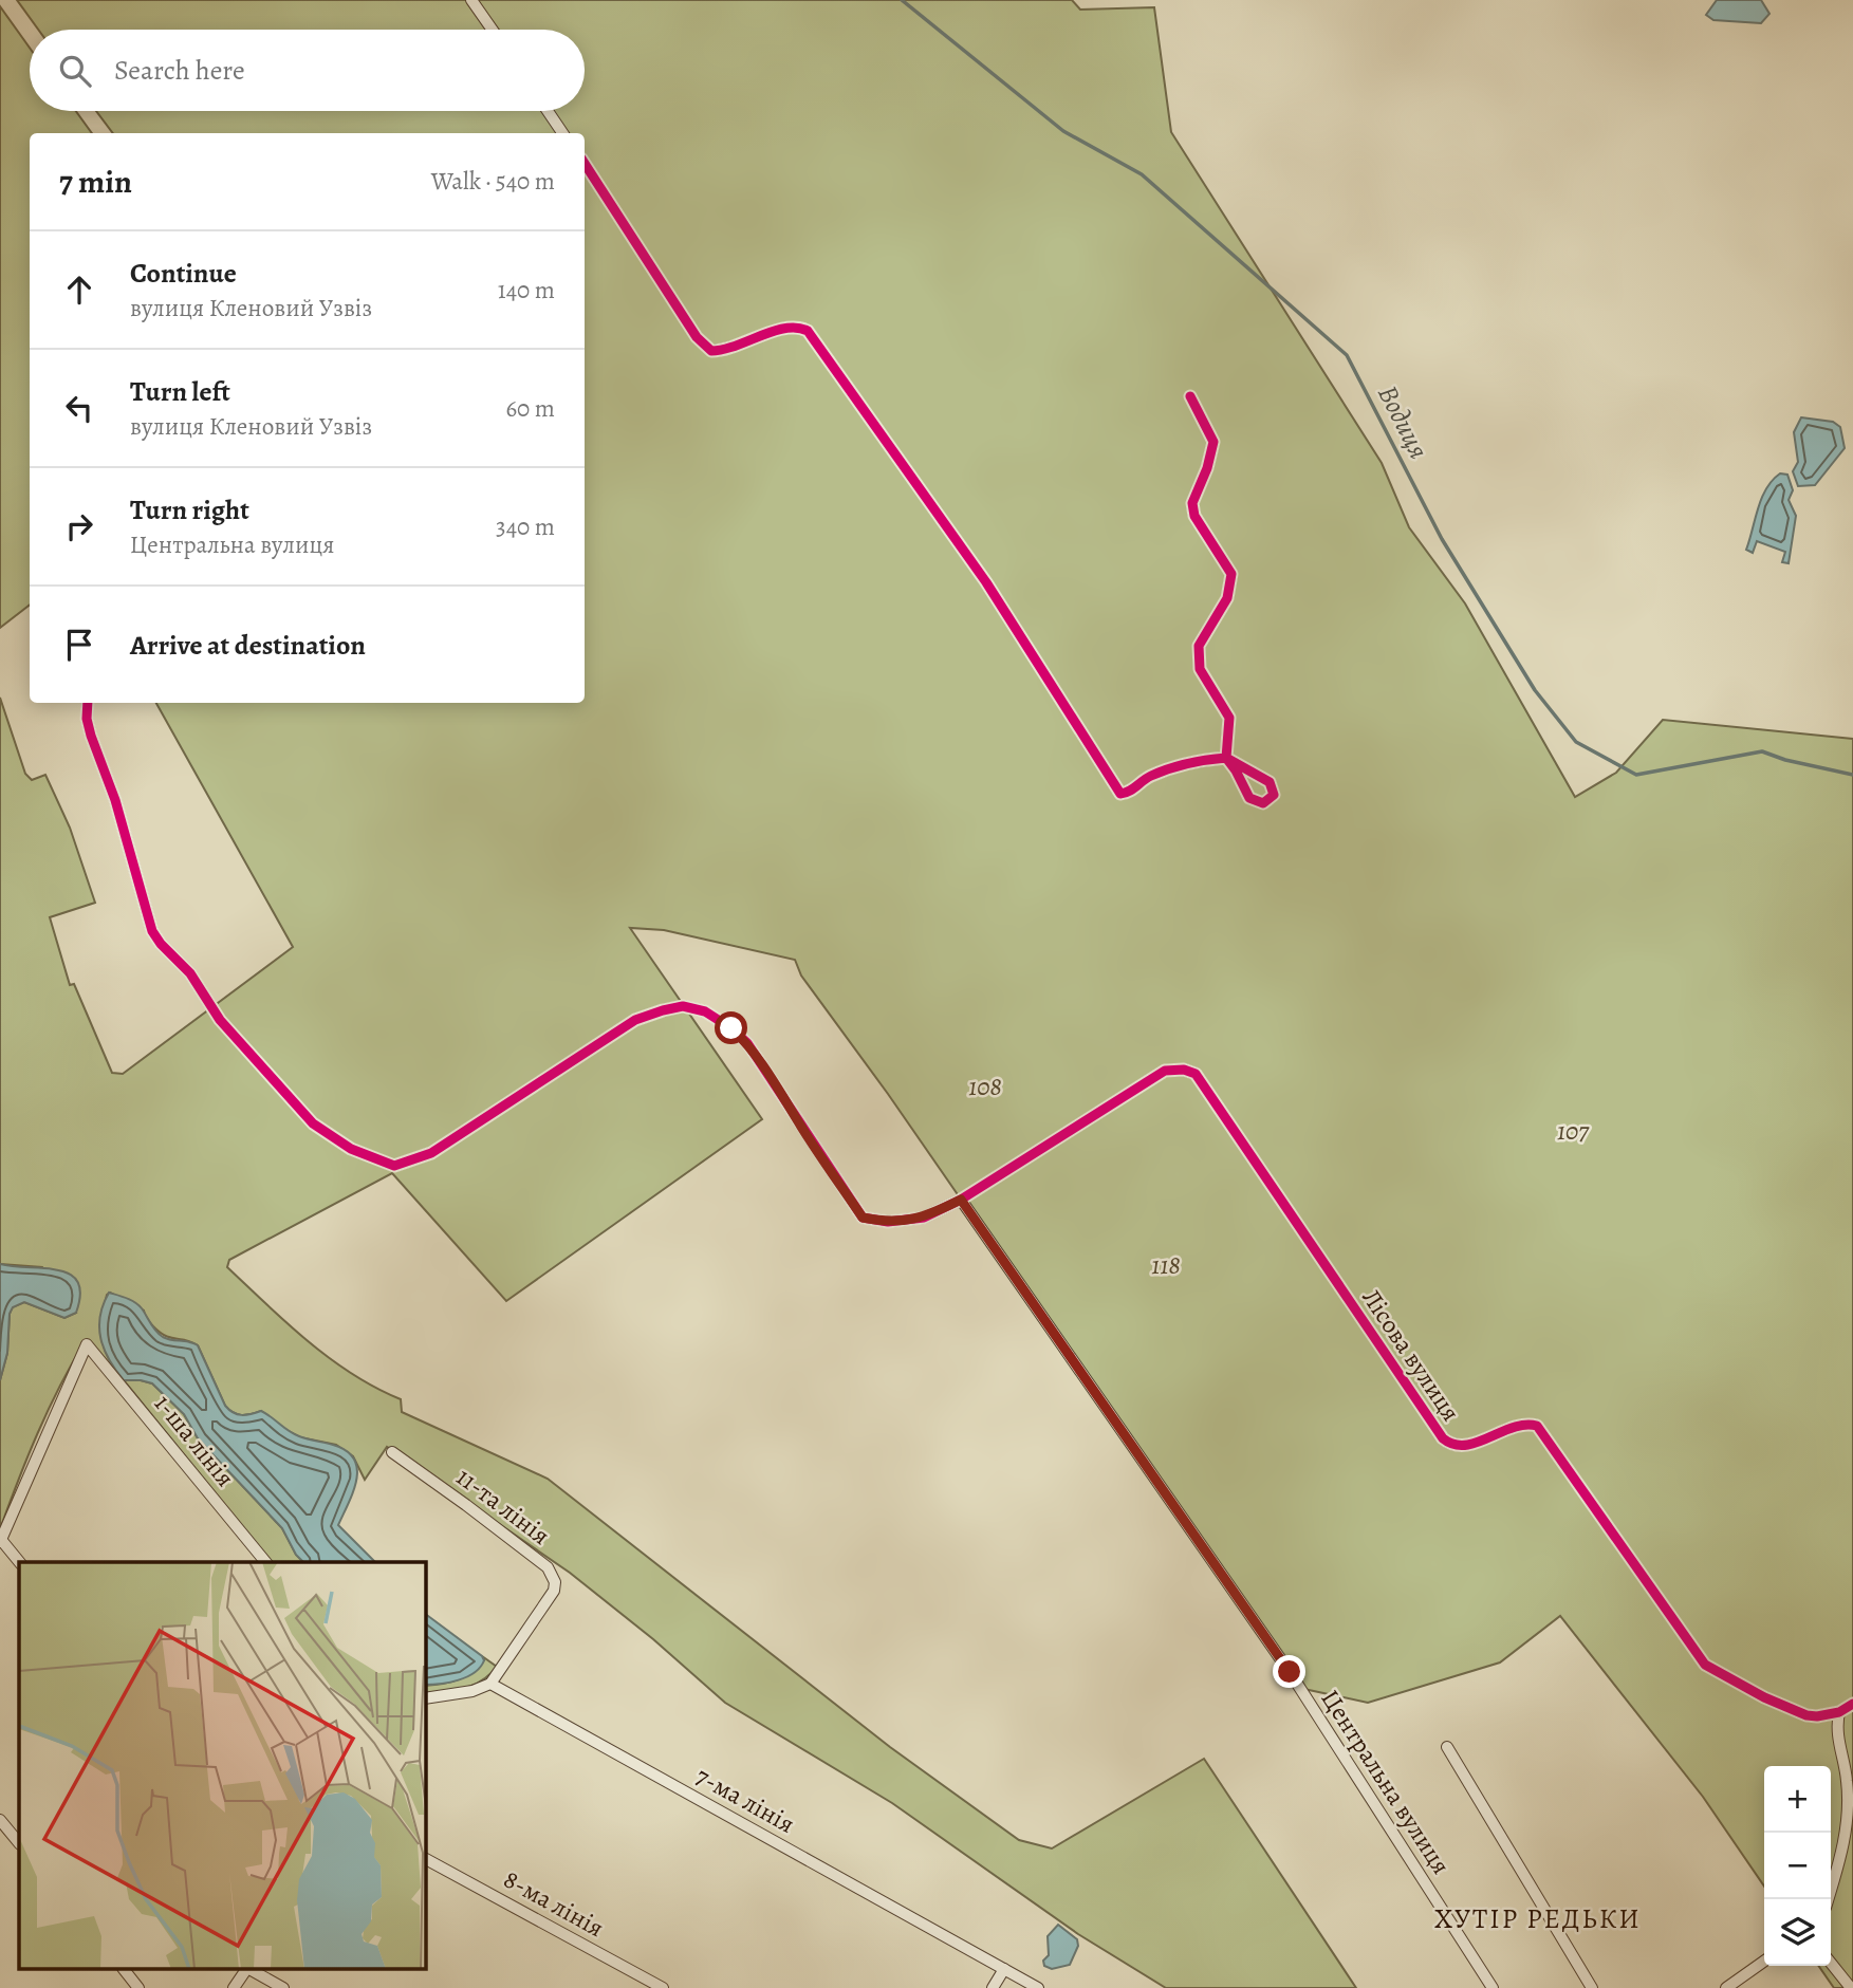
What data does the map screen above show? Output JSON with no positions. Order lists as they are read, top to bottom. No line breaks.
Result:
{"streets":{"street":["Лісова вулиця","1-ша лінія","11-та лінія","Центральна вулиця","7-ма лінія","8-ма лінія"]},"crossings":[["Лісова вулиця","Центральна вулиця"],["11-та лінія","7-ма лінія"]],"districts":["ХУТІР РЕДЬКИ"],"water":["Водиця"],"parks":["108","107","118"],"page":{"search":"Search here","heading":["7 min","Walk · 540 m"],"list":[["Continue","вулиця Кленовий Узвіз","140 m"],["Turn left","вулиця Кленовий Узвіз","60 m"],["Turn right","Центральна вулиця","340 m"],"Arrive at destination"],"map_buttons":["+","−"]}}
